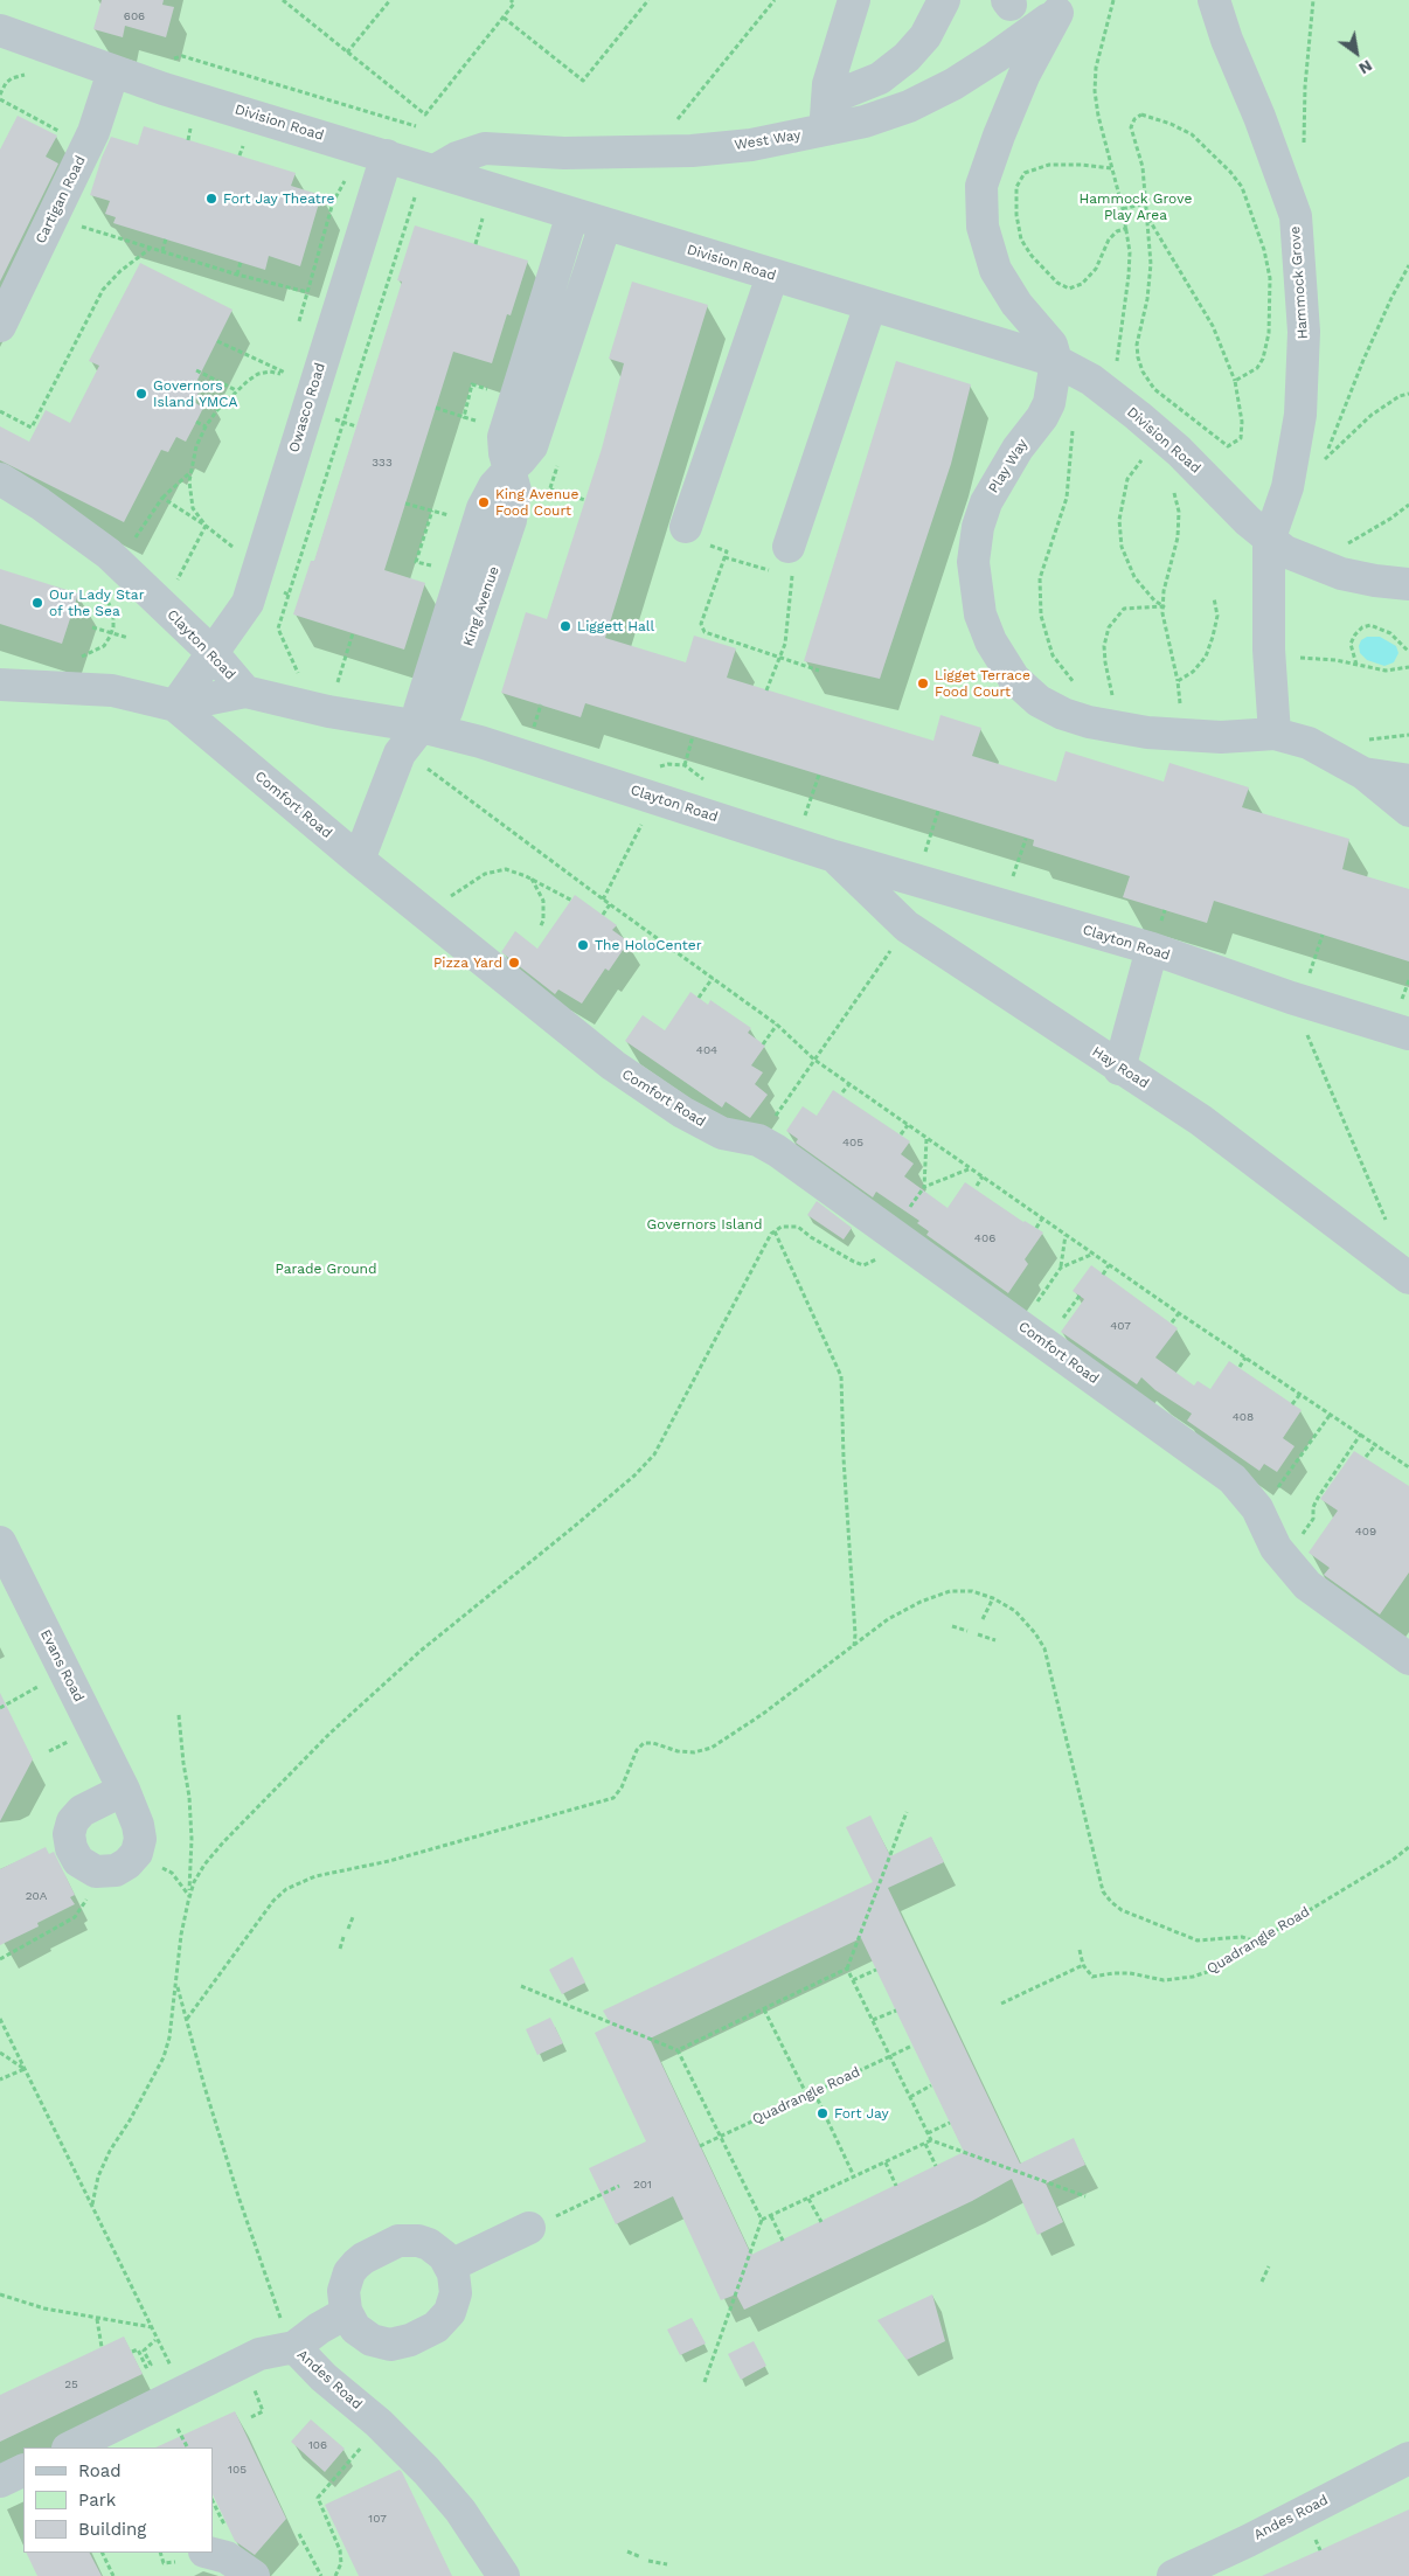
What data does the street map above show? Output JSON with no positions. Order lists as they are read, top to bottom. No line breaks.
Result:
{"streets":{"street":["Division Road","West Way","Cartigan Road","Hammock Grove","Owasco Road","Play Way","King Avenue","Clayton Road","Comfort Road","Hay Road","Evans Road","Andes Road"],"path":["Quadrangle Road"]},"crossings":[["Division Road","West Way"],["Division Road","Cartigan Road"],["Division Road","Hammock Grove"],["Division Road","Owasco Road"],["Division Road","Play Way"],["Division Road","King Avenue"],["Owasco Road","Clayton Road"],["Owasco Road","Comfort Road"],["King Avenue","Clayton Road"],["King Avenue","Comfort Road"],["Clayton Road","Hay Road"]],"parks":["Hammock Grove Play Area","Governors Island","Parade Ground"],"places":["Fort Jay Theatre","Governors Island YMCA","King Avenue Food Court","Our Lady Star of the Sea","Liggett Hall","Ligget Terrace Food Court","The HoloCenter","Pizza Yard","Fort Jay"],"house_numbers":["606","333","404","405","406","407","408","409","20A","201","25","106","105","107"],"legend":["Road","Park","Building"],"north":"bottom right"}
